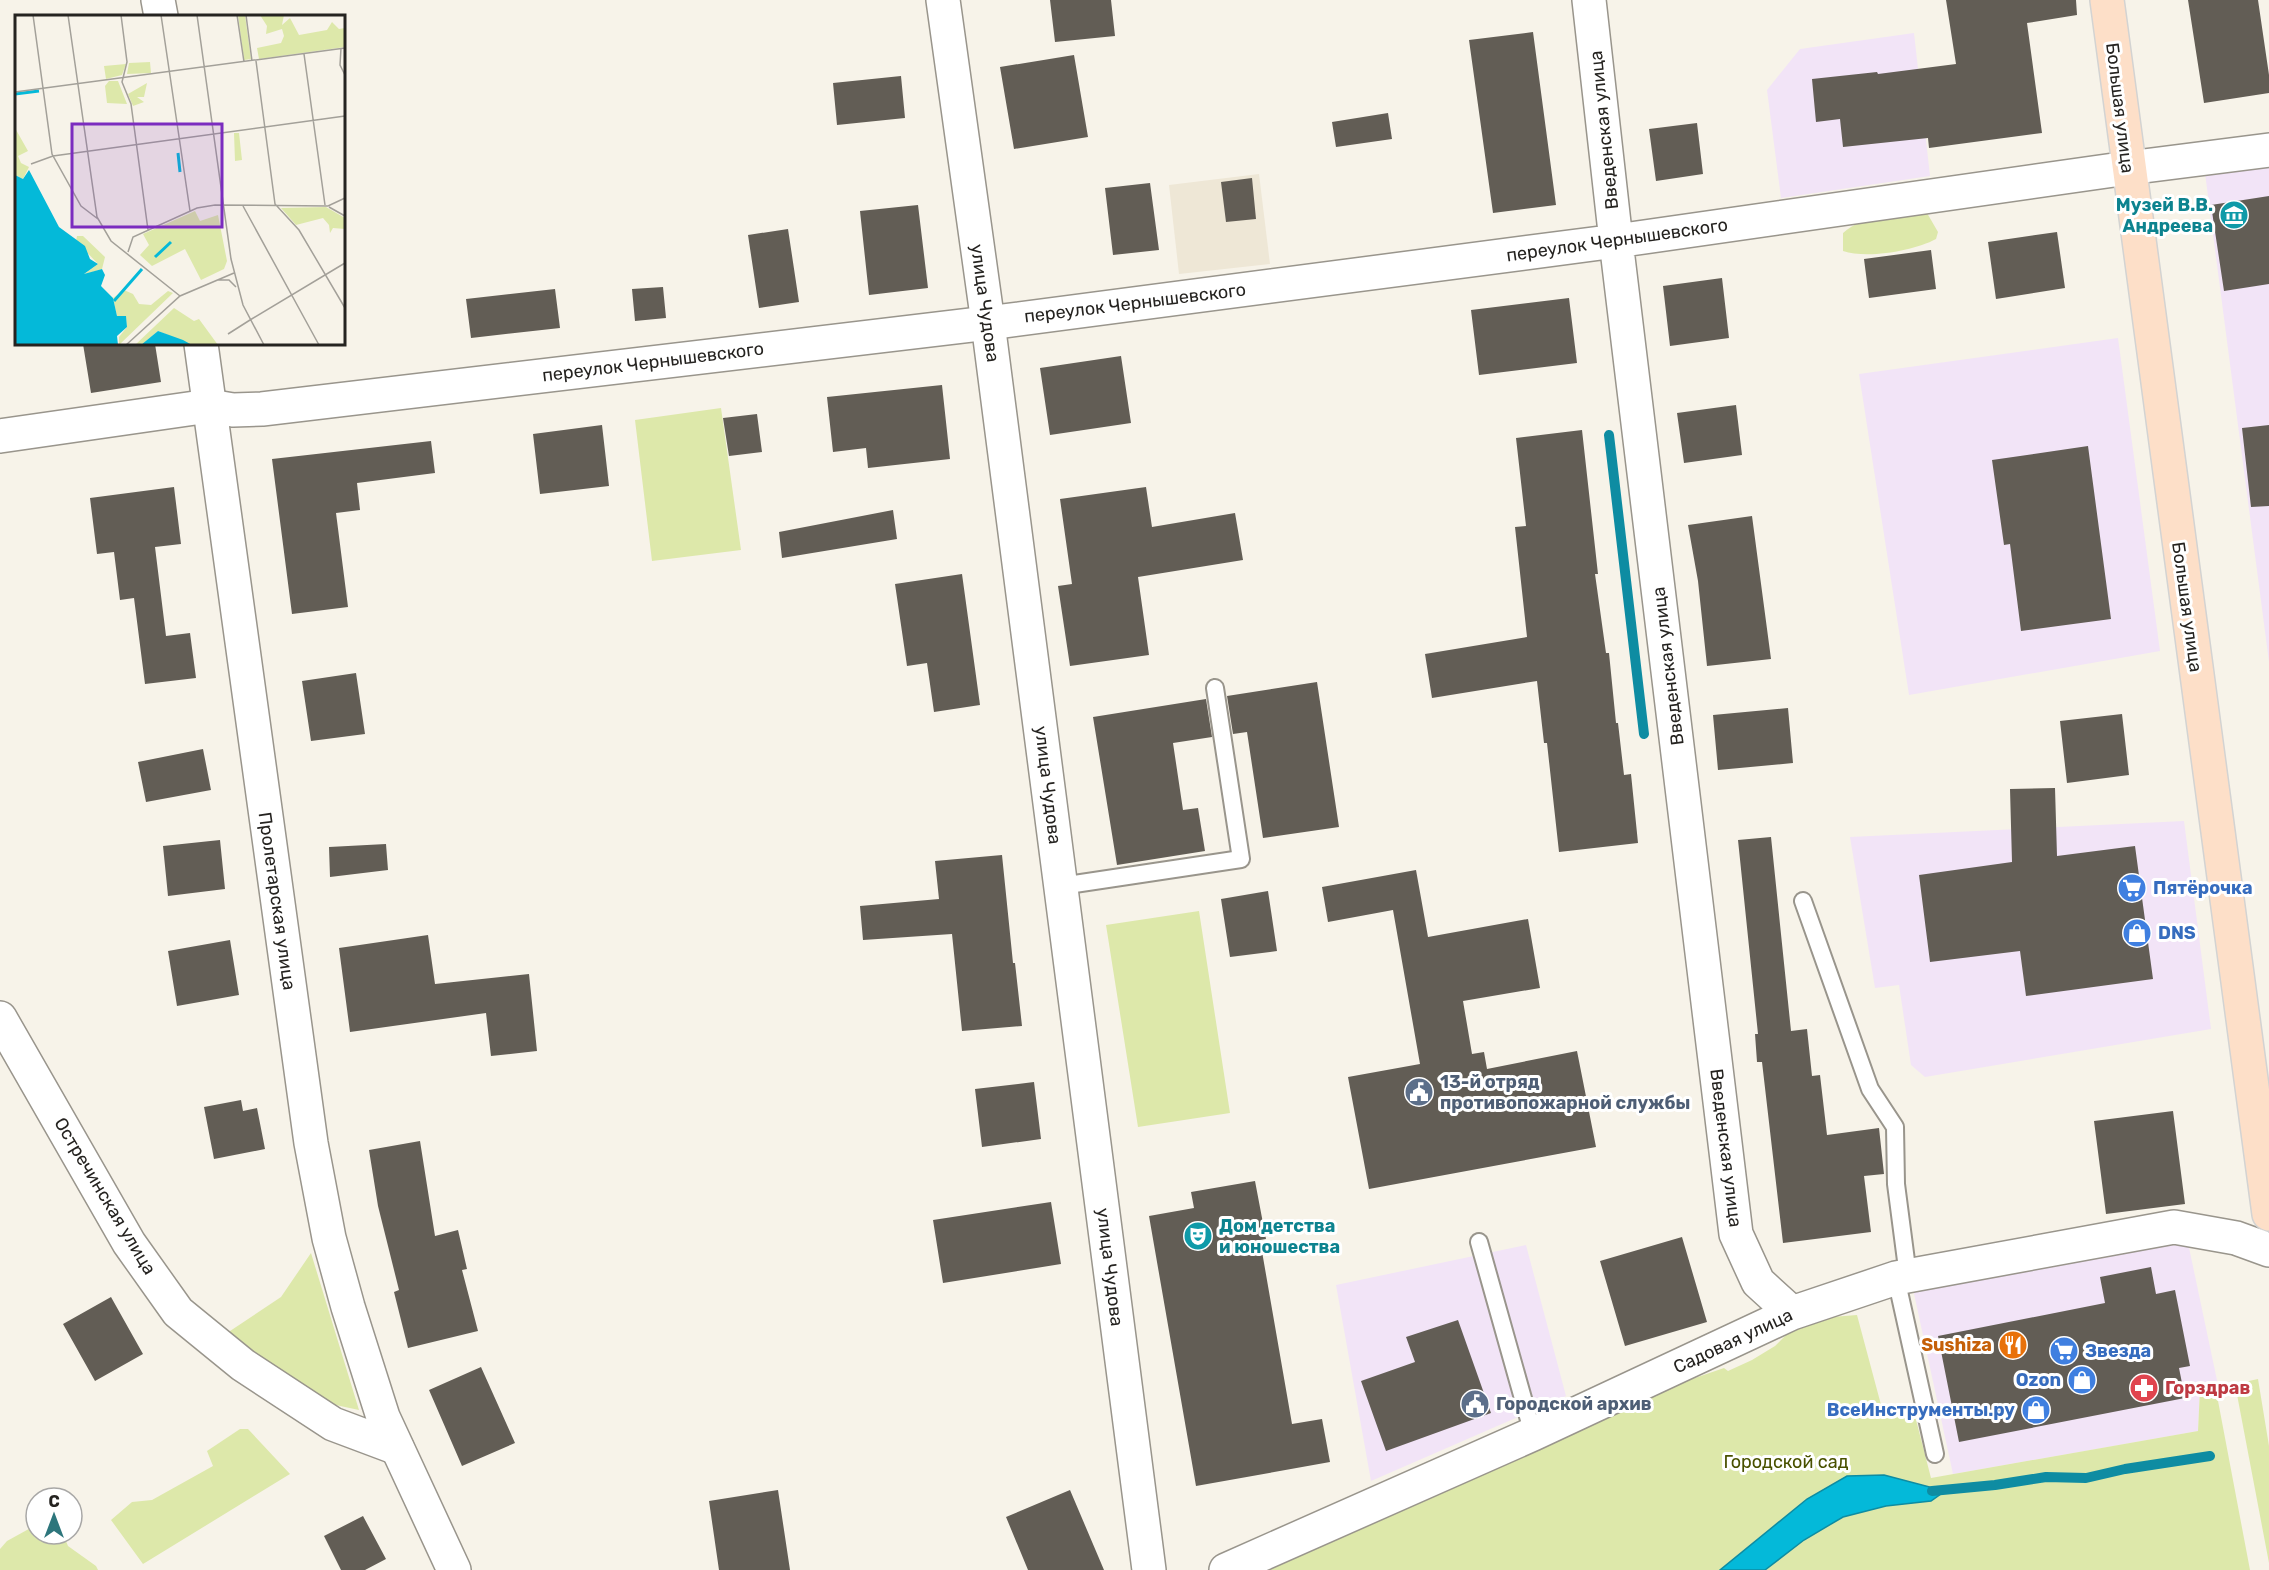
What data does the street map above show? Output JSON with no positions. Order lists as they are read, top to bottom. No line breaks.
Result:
{"streets":{"main road":["Большая улица"],"street":["Введенская улица","переулок Чернышевского","улица Чудова","Пролетарская улица","Остречинская улица","Садовая улица"]},"crossings":[["Большая улица","переулок Чернышевского"],["Введенская улица","переулок Чернышевского"],["Введенская улица","Садовая улица"],["переулок Чернышевского","улица Чудова"],["переулок Чернышевского","Пролетарская улица"],["Пролетарская улица","Остречинская улица"]],"parks":["Городской сад"],"places":{"museum":["Музей В.В. Андреева"],"supermarket":["Пятёрочка","Звезда"],"shop":["DNS","Ozon","ВсеИнструменты.ру"],"public building":["13-й отряд противопожарной службы","Городской архив"],"theatre":["Дом детства и юношества"],"restaurant":["Sushiza"],"pharmacy":["Горздрав"]},"north":"top"}
